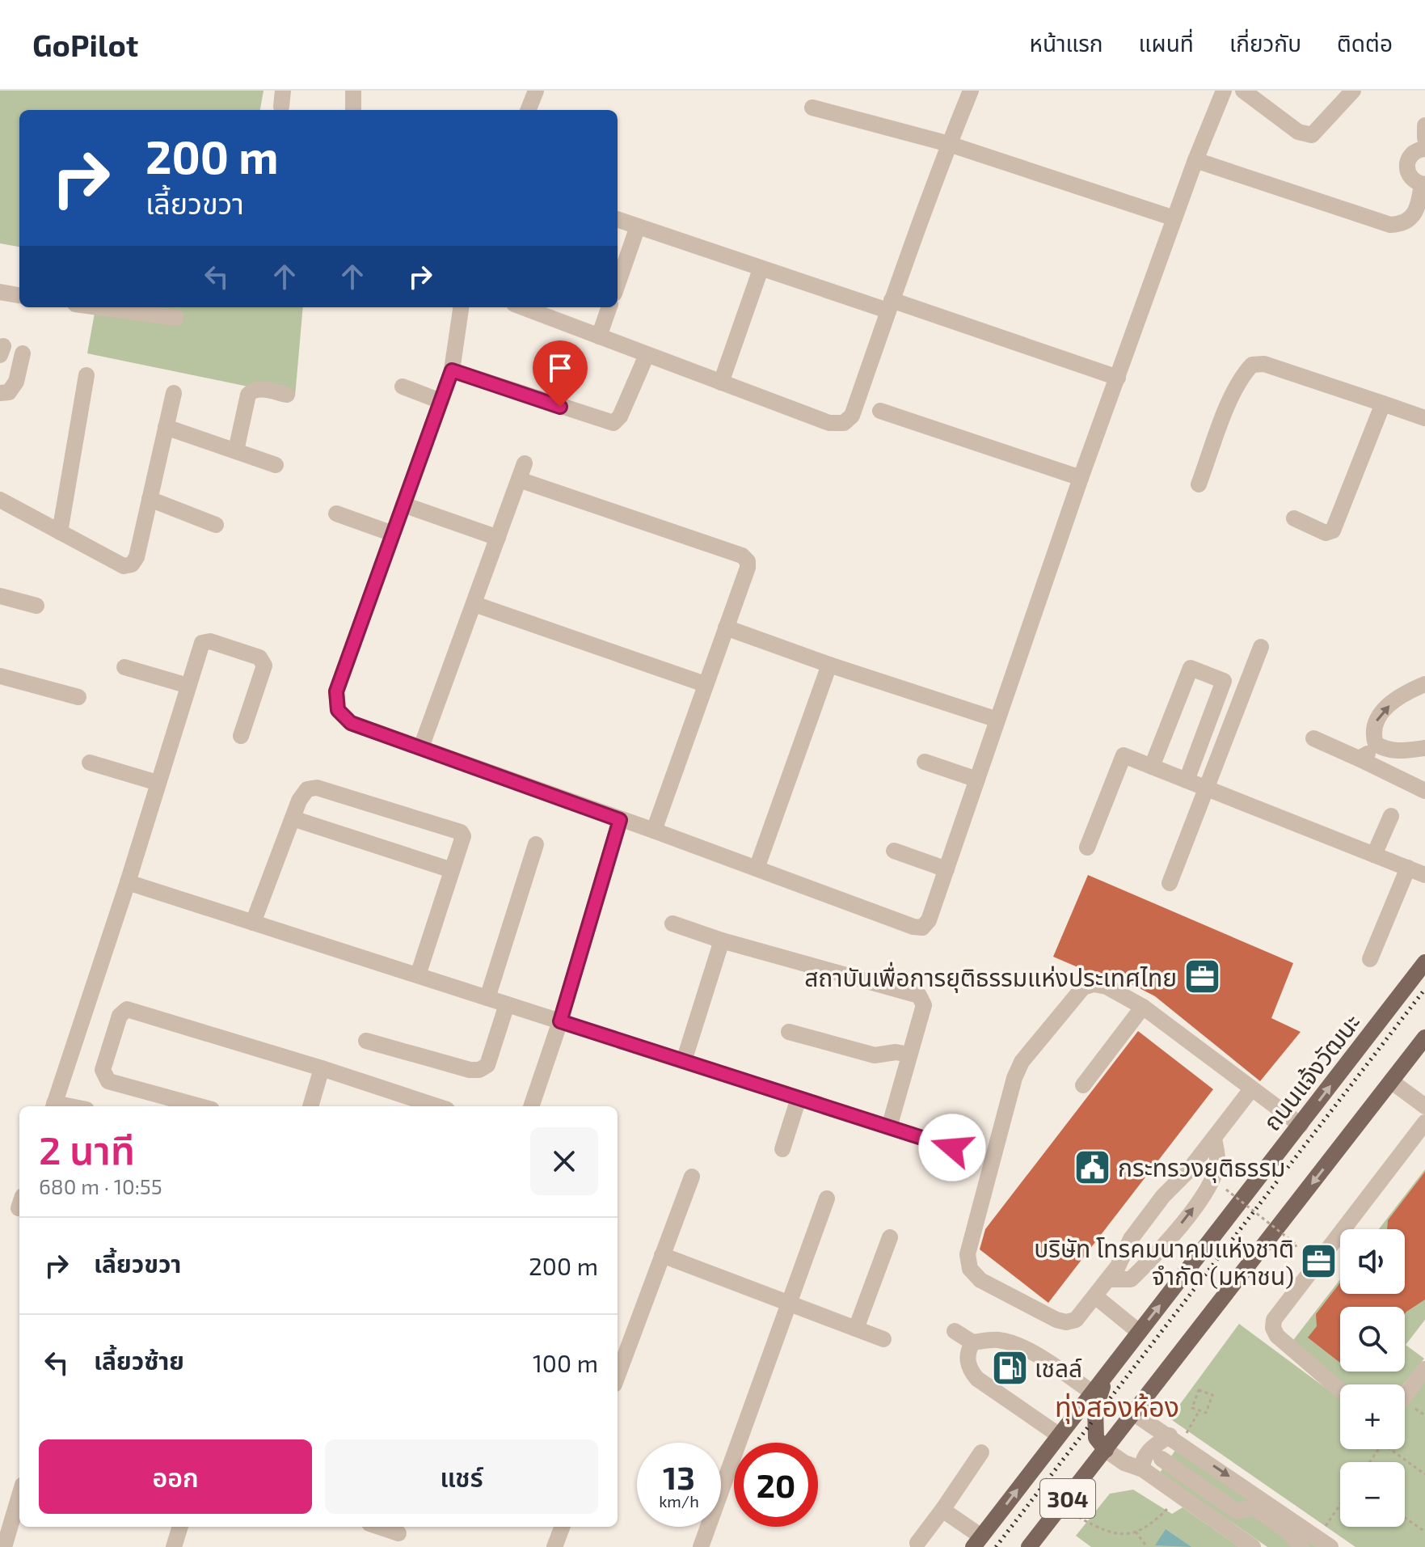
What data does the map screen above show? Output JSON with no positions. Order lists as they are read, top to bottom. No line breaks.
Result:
{"streets":{"main road":["ถนนแจ้งวัฒนะ","304"]},"districts":["ทุ่งสองห้อง"],"places":{"office":["สถาบันเพื่อการยุติธรรมแห่งประเทศไทย","บริษัท โทรคมนาคมแห่งชาติ จำกัด (มหาชน)"],"public building":["กระทรวงยุติธรรม"],"fuel station":["เชลล์"]},"page":{"header":"GoPilot","nav":["หน้าแรก","แผนที่","เกี่ยวกับ","ติดต่อ"],"turn":["200 m","เลี้ยวขวา"],"heading":["2 นาที","680 m · 10:55"],"list":[{"name":"เลี้ยวขวา","value":"200 m"},{"name":"เลี้ยวซ้าย","value":"100 m"}],"map_buttons":["+","−"],"buttons":["ออก","แชร์"],"speed":"13 km/h","limit":"20"}}
